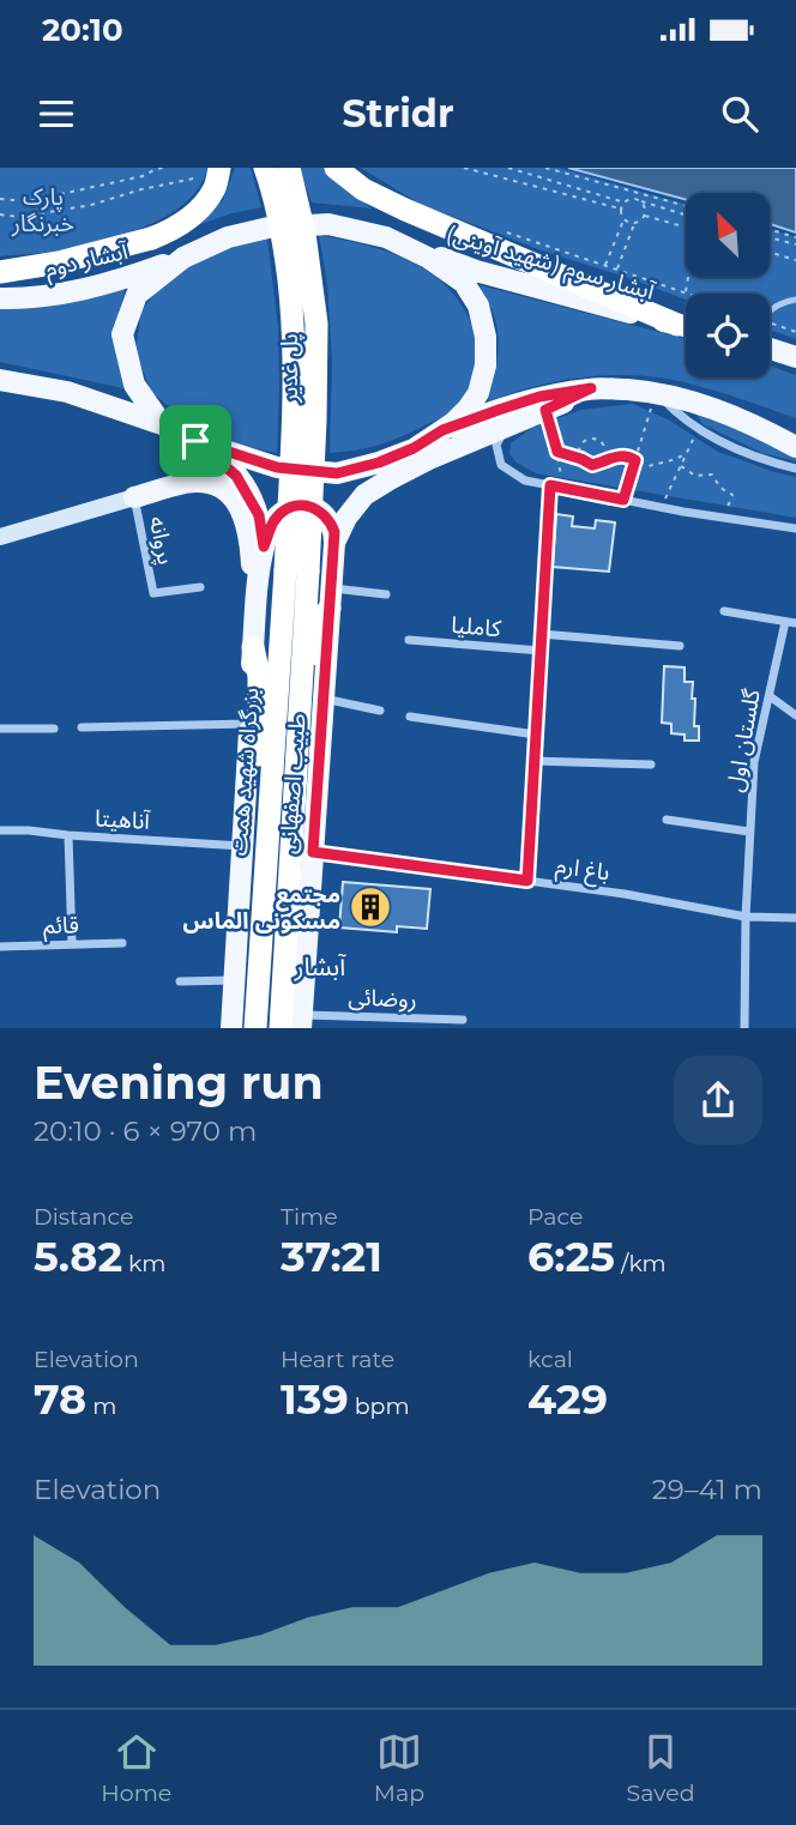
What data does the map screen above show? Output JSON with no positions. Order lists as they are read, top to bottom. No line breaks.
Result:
{"streets":{"highway":["پل غدیر","بزرگراه شهید همت"],"main road":["آبشار دوم","آبشار سوم (شهید آوینی)","طبیب اصفهانی"],"street":["پروانه","کاملیا","گلستان اول","آناهیتا","باغ ارم","قائم","روضائی"]},"crossings":[["پل غدیر","بزرگراه شهید همت"],["گلستان اول","باغ ارم"],["طبیب اصفهانی","آناهیتا"],["طبیب اصفهانی","باغ ارم"],["طبیب اصفهانی","روضائی"]],"districts":["آبشار"],"parks":["پارک خبرنگار"],"places":{"building":["مجتمع مسکونی الماس"]},"north":"top left","page":{"status":"20:10","header":"Stridr","heading":["Evening run","20:10 · 6 × 970 m"],"stats":[["Distance","5.82 km"],["Time","37:21"],["Pace","6:25 /km"],["Elevation","78 m"],["Heart rate","139 bpm"],["kcal","429"]],"chart":["Elevation","29–41 m"],"tabs":["Home","Map","Saved"]}}
